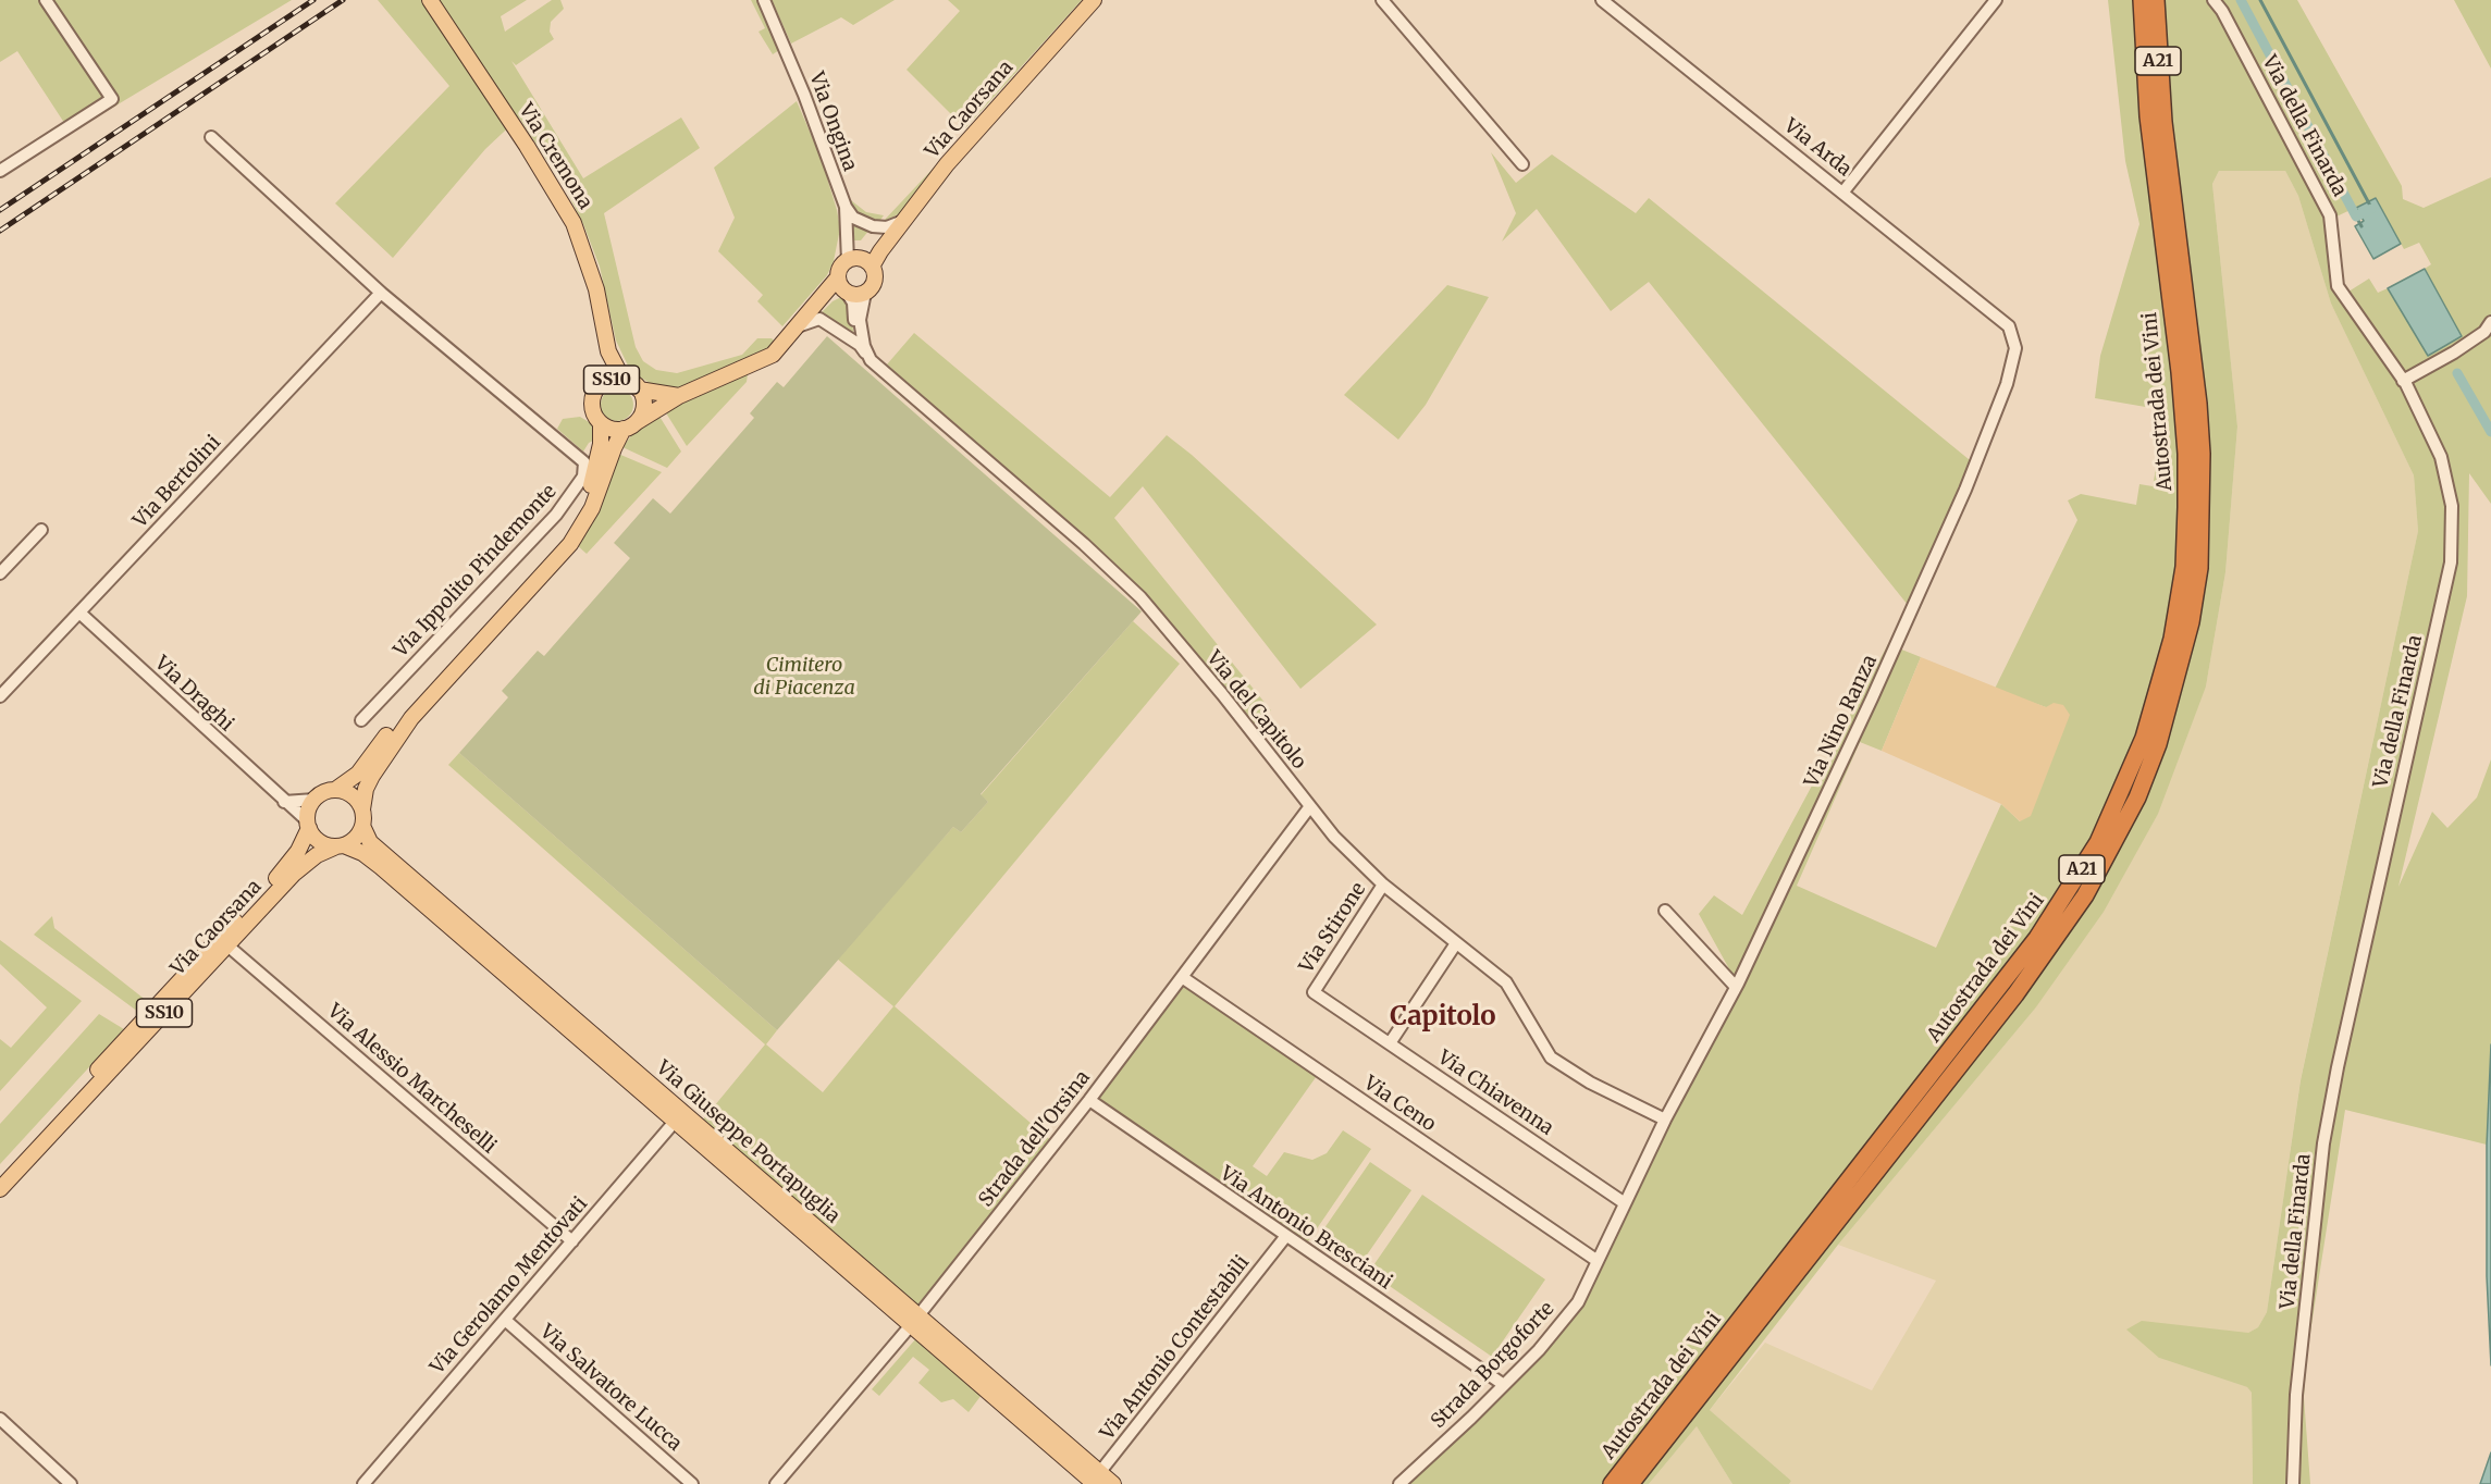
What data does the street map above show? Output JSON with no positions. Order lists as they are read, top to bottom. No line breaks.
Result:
{"streets":{"highway":["A21","Autostrada dei Vini"],"main road":["Via Caorsana","Via Cremona","SS10","Via Giuseppe Portapuglia"],"street":["Via Ongina","Via della Finarda","Via Arda","Via Bertolini","Via Ippolito Pindemonte","Via Draghi","Via del Capitolo","Via Nino Ranza","Via Stirone","Via Alessio Marcheselli","Via Chiavenna","Via Ceno","Strada dell'Orsina","Via Antonio Bresciani","Via Gerolamo Mentovati","Via Antonio Contestabili","Strada Borgoforte","Via Salvatore Lucca"]},"crossings":[["Via Caorsana","Via Ongina"],["Via Caorsana","SS10"],["Via Caorsana","Via Draghi"],["Via Caorsana","Via Alessio Marcheselli"],["Via Caorsana","Via Giuseppe Portapuglia"],["Via Arda","Via Nino Ranza"],["Via Cremona","SS10"],["SS10","Via Draghi"],["SS10","Via Giuseppe Portapuglia"],["Via Bertolini","Via Ippolito Pindemonte"],["Via Bertolini","Via Draghi"],["Via Draghi","Via Giuseppe Portapuglia"],["Via del Capitolo","Via Nino Ranza"],["Via del Capitolo","Via Stirone"],["Via del Capitolo","Strada dell'Orsina"],["Via del Capitolo","Strada Borgoforte"],["Via Nino Ranza","Strada Borgoforte"],["Via Stirone","Via Chiavenna"],["Via Alessio Marcheselli","Via Gerolamo Mentovati"],["Via Chiavenna","Strada Borgoforte"],["Via Ceno","Strada dell'Orsina"],["Via Ceno","Strada Borgoforte"],["Strada dell'Orsina","Via Giuseppe Portapuglia"],["Strada dell'Orsina","Via Antonio Bresciani"],["Via Giuseppe Portapuglia","Via Gerolamo Mentovati"],["Via Giuseppe Portapuglia","Via Antonio Contestabili"],["Via Antonio Bresciani","Via Antonio Contestabili"],["Via Antonio Bresciani","Strada Borgoforte"],["Via Gerolamo Mentovati","Via Salvatore Lucca"]],"districts":["Capitolo"],"parks":["Cimitero di Piacenza"]}
